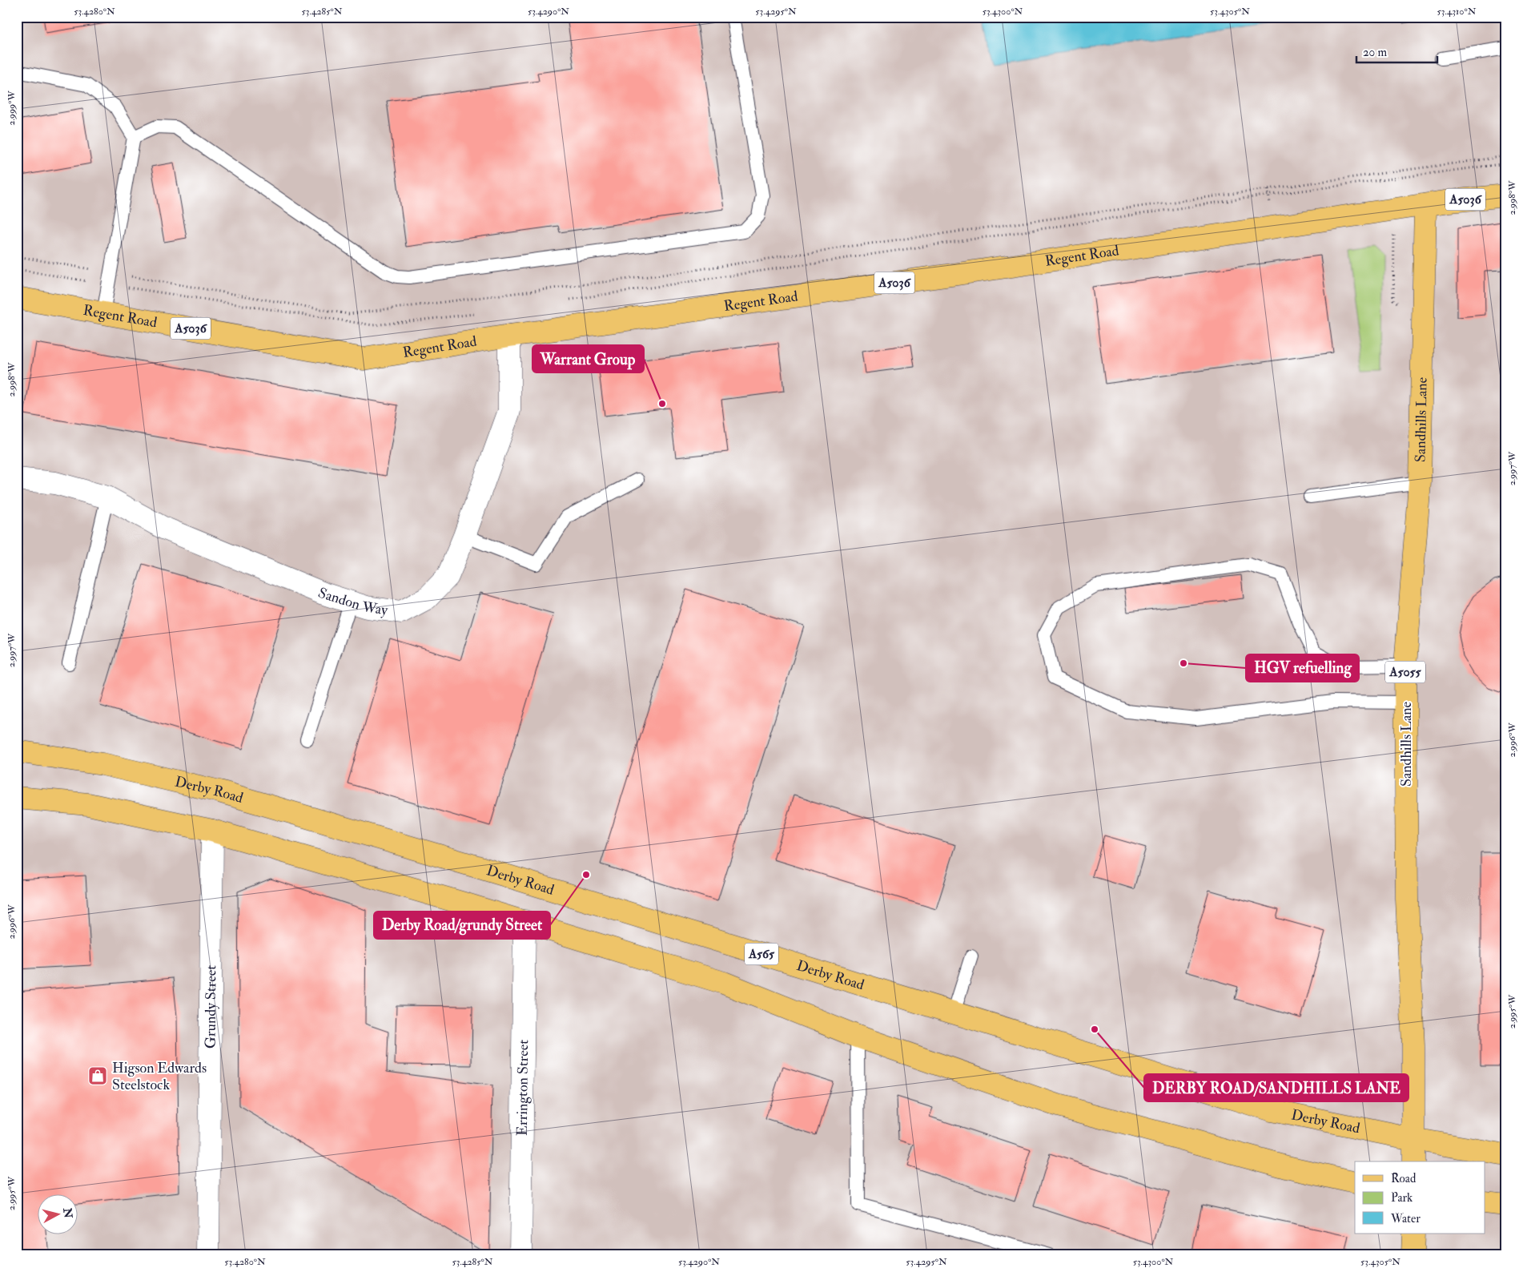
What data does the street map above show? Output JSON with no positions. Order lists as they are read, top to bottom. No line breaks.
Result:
{"streets":{"main road":["A5036","Regent Road","Sandhills Lane","A5055","Derby Road","A565"],"street":["Sandon Way","Grundy Street","Errington Street"]},"crossings":[["Regent Road","Sandhills Lane"],["Regent Road","Sandon Way"],["Sandhills Lane","Derby Road"]],"places":{"other":["Warrant Group","HGV refuelling","Derby Road/grundy Street","DERBY ROAD/SANDHILLS LANE"],"shop":["Higson Edwards Steelstock"]},"legend":["Road","Park","Water"],"scale_bar":"20 m","north":"right","coordinates":["53.4280°N","53.4285°N","53.4290°N","53.4295°N","53.4300°N","53.4305°N","53.4310°N","2.999°W","2.998°W","2.997°W","2.996°W","2.995°W"]}
